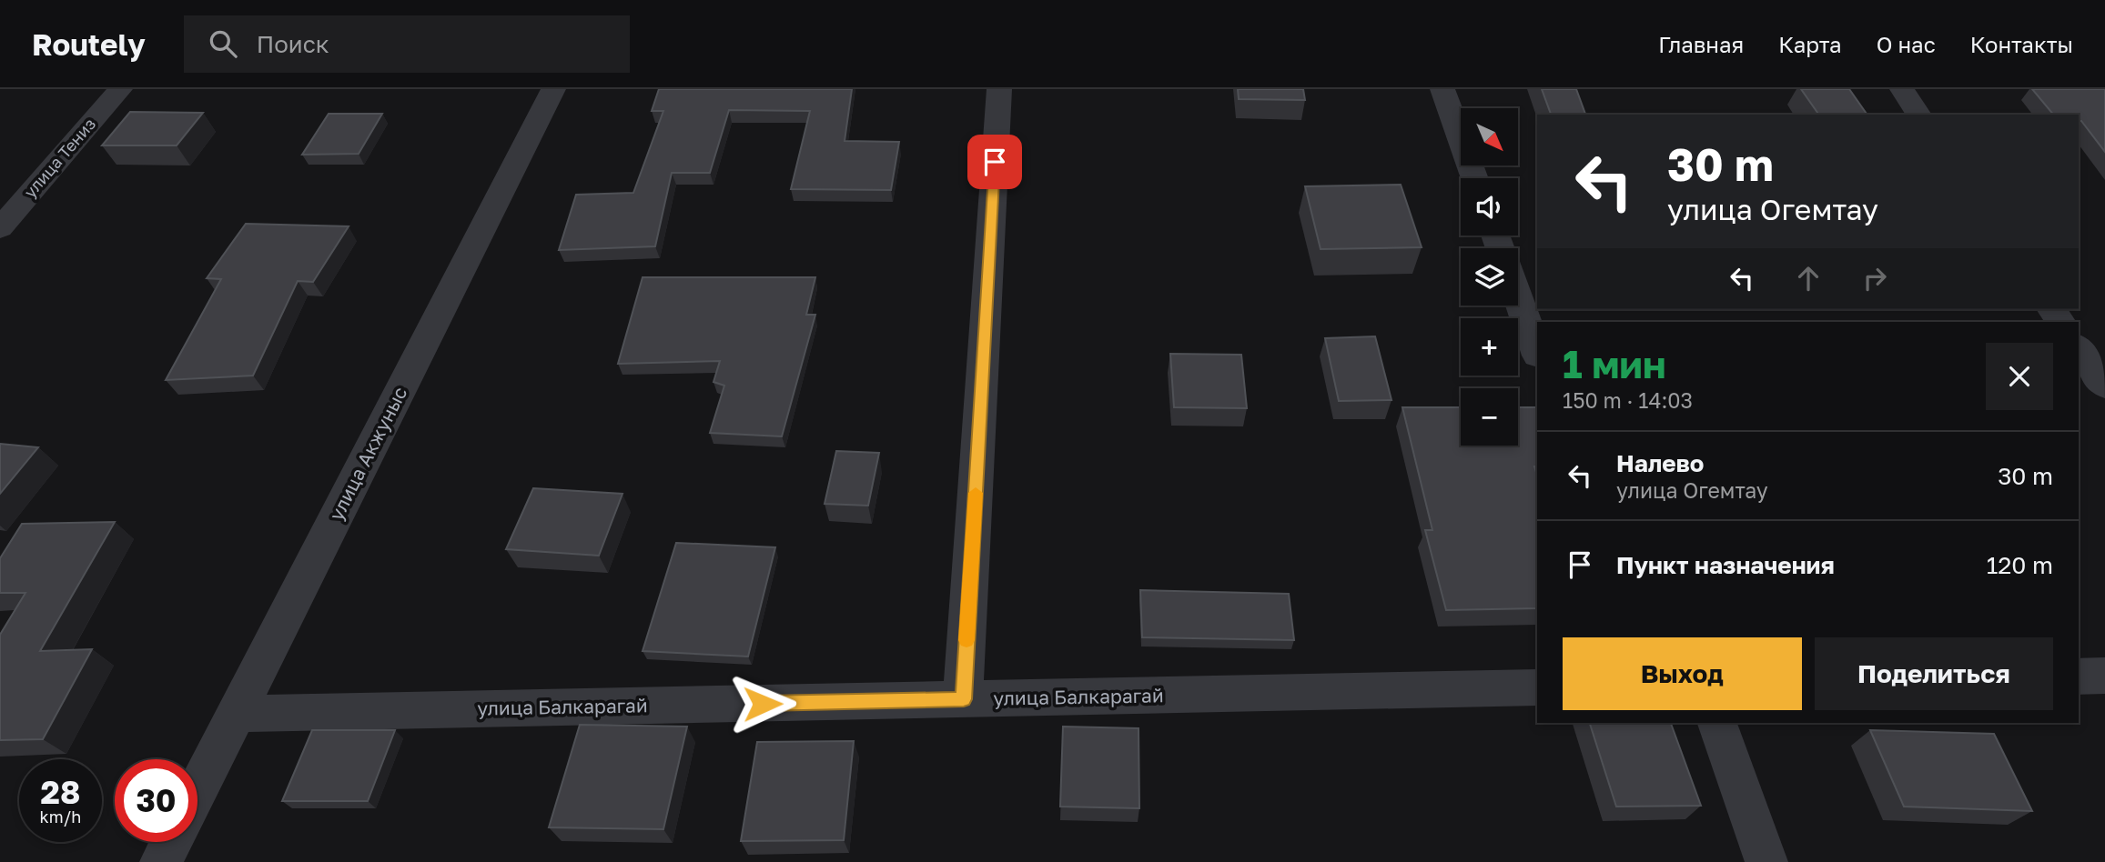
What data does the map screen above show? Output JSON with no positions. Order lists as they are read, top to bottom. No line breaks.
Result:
{"streets":{"street":["улица Тениз","улица Акжуныс","улица Балкарагай"]},"crossings":[["улица Акжуныс","улица Балкарагай"]],"north":"bottom right","page":{"header":"Routely","search":"Поиск","nav":["Главная","Карта","О нас","Контакты"],"map_buttons":["+","−"],"turn":["30 m","улица Огемтау"],"heading":["1 мин","150 m · 14:03"],"list":[{"name":"Налево","note":"улица Огемтау","value":"30 m"},{"name":"Пункт назначения","value":"120 m"}],"buttons":["Выход","Поделиться"],"speed":"28 km/h","limit":"30"}}
